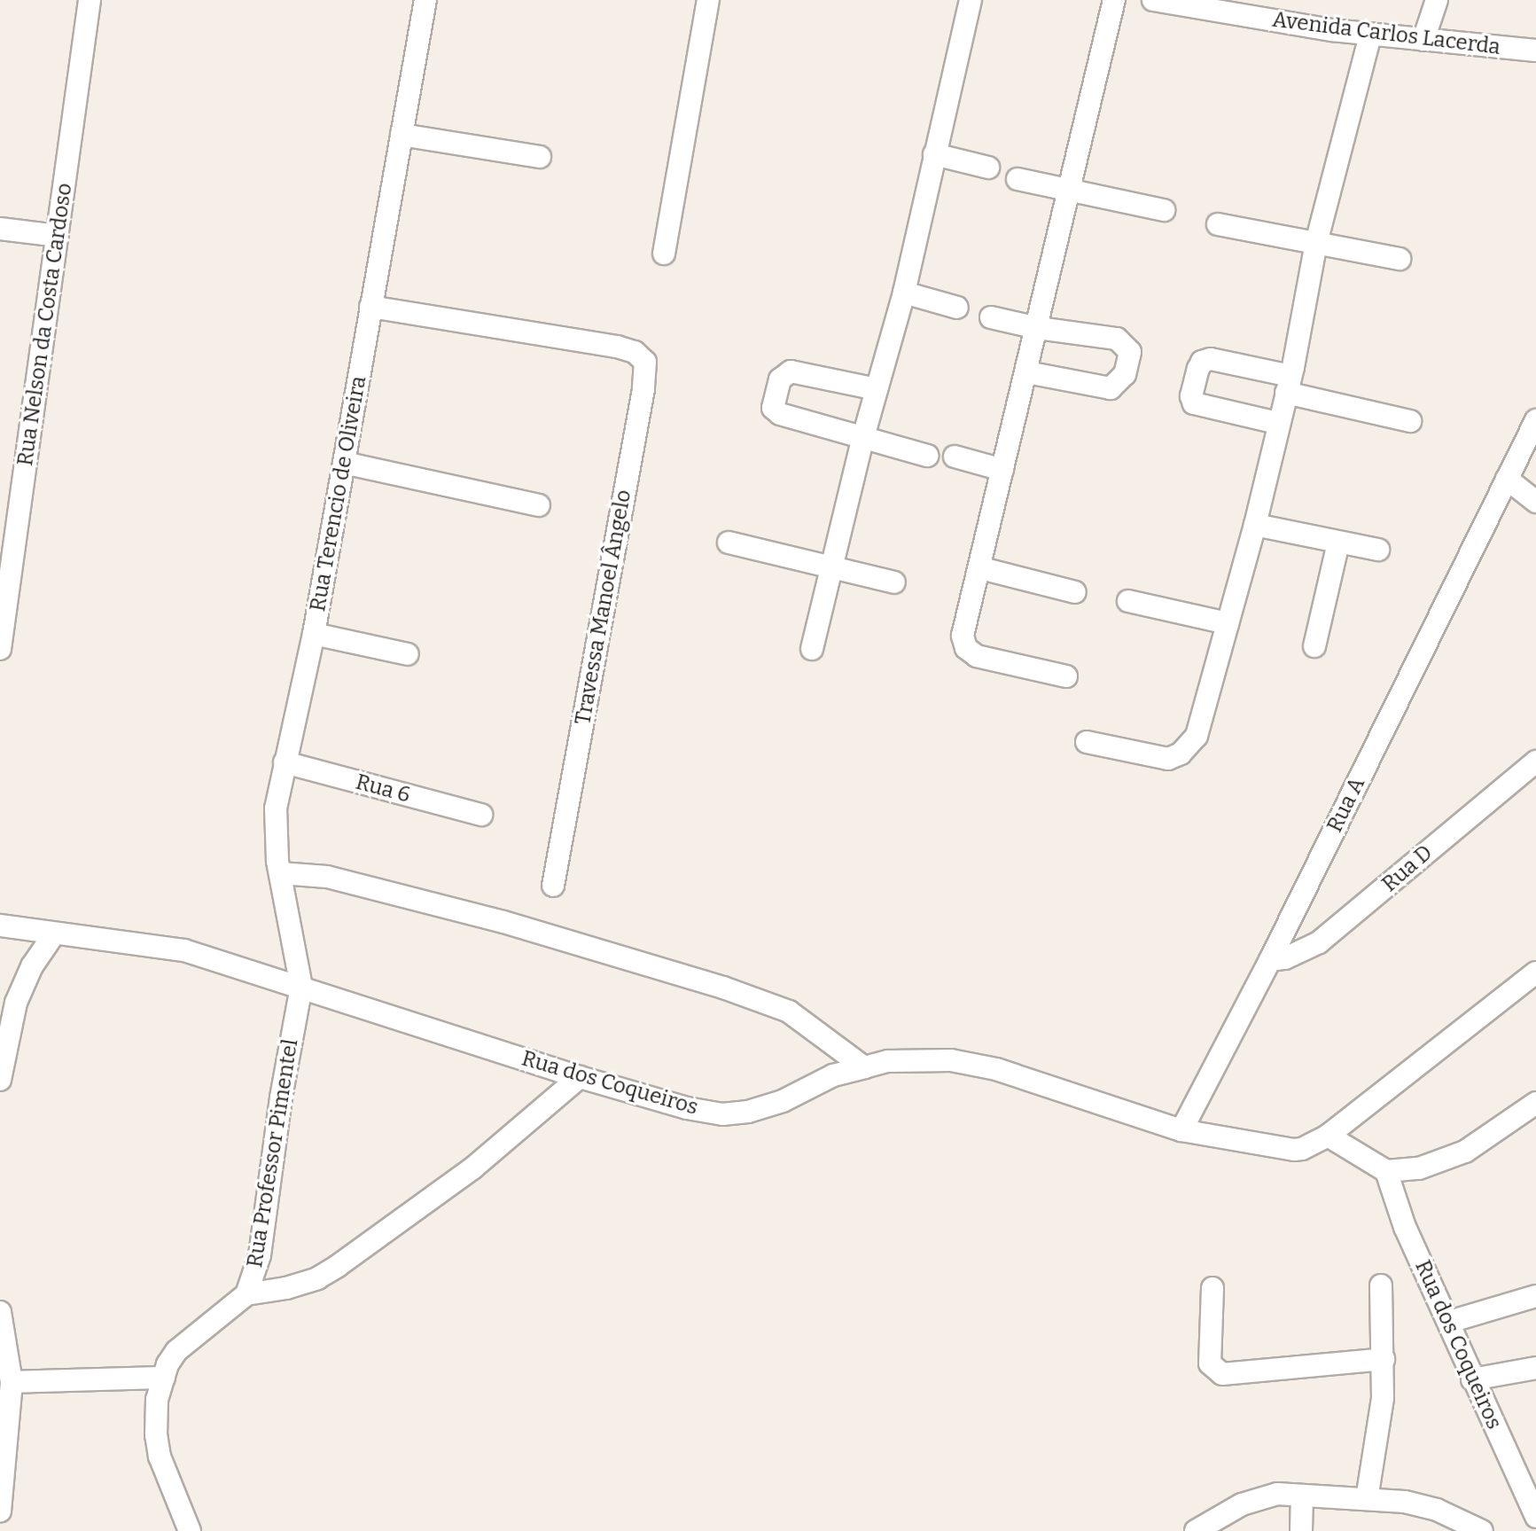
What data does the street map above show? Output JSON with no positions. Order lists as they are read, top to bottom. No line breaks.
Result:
{"streets":{"street":["Avenida Carlos Lacerda","Rua Nelson da Costa Cardoso","Rua Terencio de Oliveira","Travessa Manoel Ângelo","Rua 6","Rua A","Rua D","Rua dos Coqueiros","Rua Professor Pimentel"]},"crossings":[["Rua Terencio de Oliveira","Travessa Manoel Ângelo"],["Rua Terencio de Oliveira","Rua 6"],["Rua Terencio de Oliveira","Rua dos Coqueiros"],["Rua Terencio de Oliveira","Rua Professor Pimentel"],["Rua A","Rua D"],["Rua A","Rua dos Coqueiros"],["Rua dos Coqueiros","Rua Professor Pimentel"]]}
